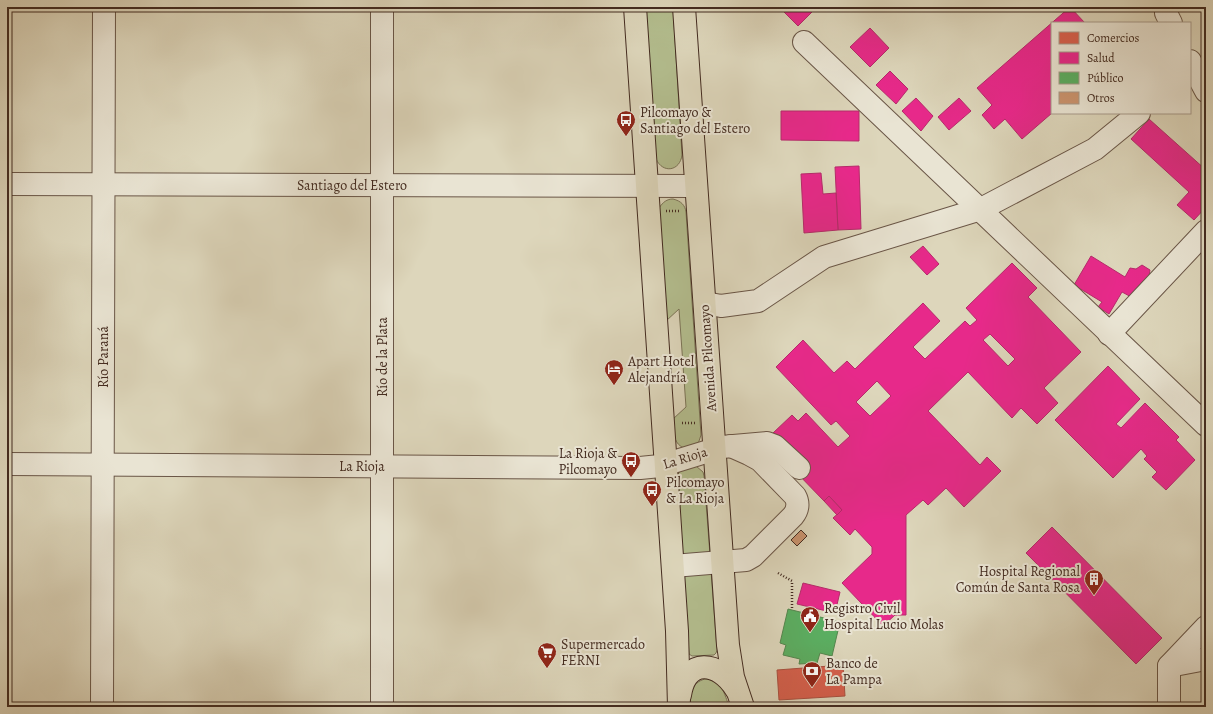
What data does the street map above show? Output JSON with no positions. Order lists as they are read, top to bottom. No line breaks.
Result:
{"streets":{"main road":["Avenida Pilcomayo"],"street":["Santiago del Estero","Río Paraná","Río de la Plata","La Rioja"]},"crossings":[["Santiago del Estero","Río Paraná"],["Santiago del Estero","Río de la Plata"],["Santiago del Estero","Avenida Pilcomayo"],["Río Paraná","La Rioja"],["Río de la Plata","La Rioja"],["Avenida Pilcomayo","La Rioja"]],"places":{"bus stop":["Pilcomayo & Santiago del Estero","La Rioja & Pilcomayo","Pilcomayo & La Rioja"],"hotel":["Apart Hotel Alejandría"],"building":["Hospital Regional Común de Santa Rosa"],"public building":["Registro Civil Hospital Lucio Molas"],"supermarket":["Supermercado FERNI"],"bank":["Banco de La Pampa"]},"legend":["Comercios","Salud","Público","Otros"]}
